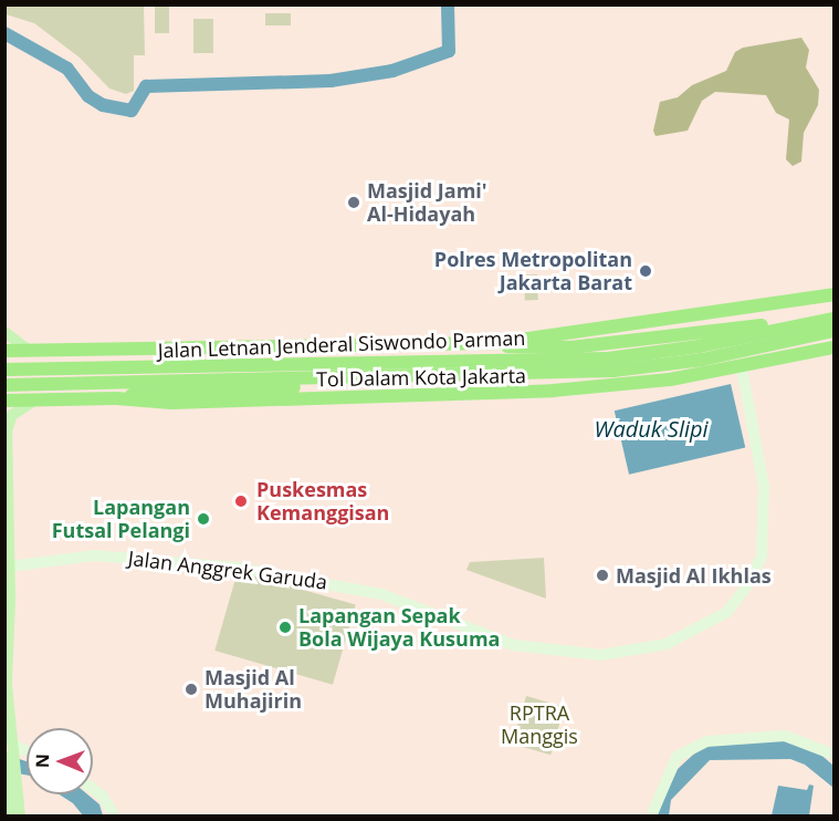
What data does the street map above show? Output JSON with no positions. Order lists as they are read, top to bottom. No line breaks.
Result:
{"streets":{"highway":["Jalan Letnan Jenderal Siswondo Parman","Tol Dalam Kota Jakarta"],"street":["Jalan Anggrek Garuda"]},"water":["Waduk Slipi"],"parks":["RPTRA Manggis"],"places":["Masjid Jami' Al-Hidayah","Polres Metropolitan Jakarta Barat","Puskesmas Kemanggisan","Lapangan Futsal Pelangi","Masjid Al Ikhlas","Lapangan Sepak Bola Wijaya Kusuma","Masjid Al Muhajirin"],"north":"left"}
